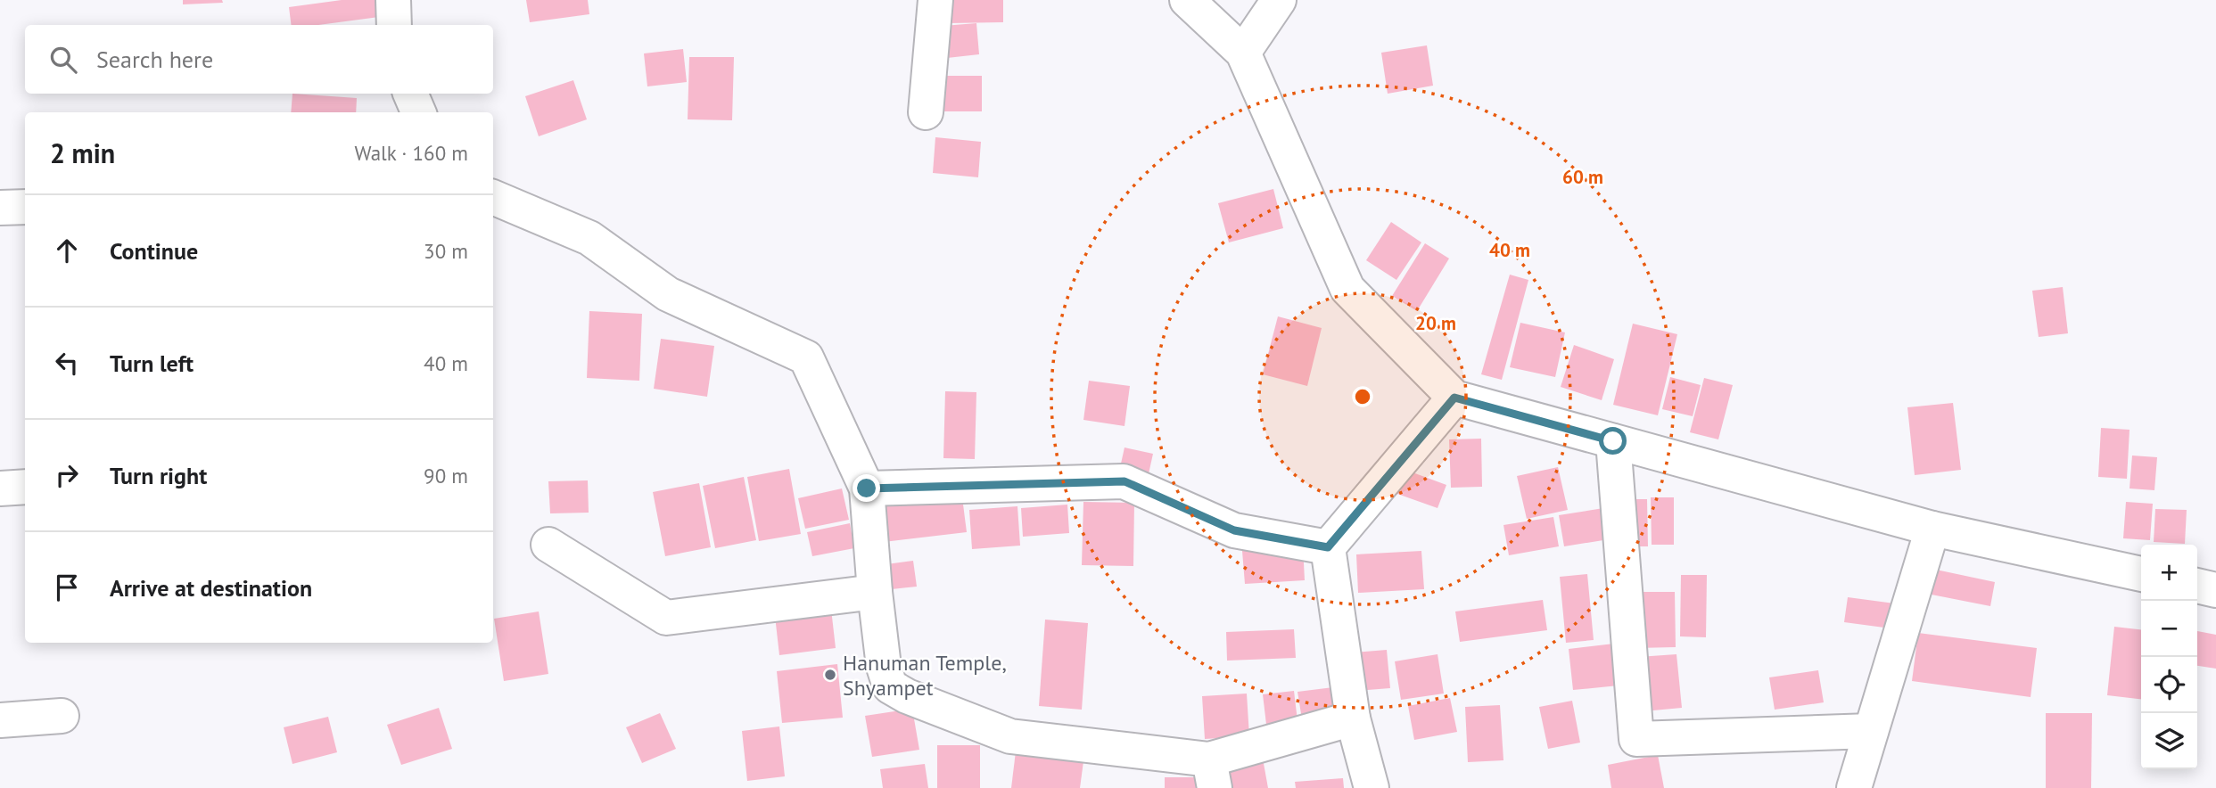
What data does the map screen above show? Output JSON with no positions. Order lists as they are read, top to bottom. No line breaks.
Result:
{"places":["Hanuman Temple, Shyampet"],"page":{"search":"Search here","heading":["2 min","Walk · 160 m"],"list":[["Continue","30 m"],["Turn left","40 m"],["Turn right","90 m"],"Arrive at destination"],"map_buttons":["+","−"]},"rings":["60 m","40 m","20 m"]}
